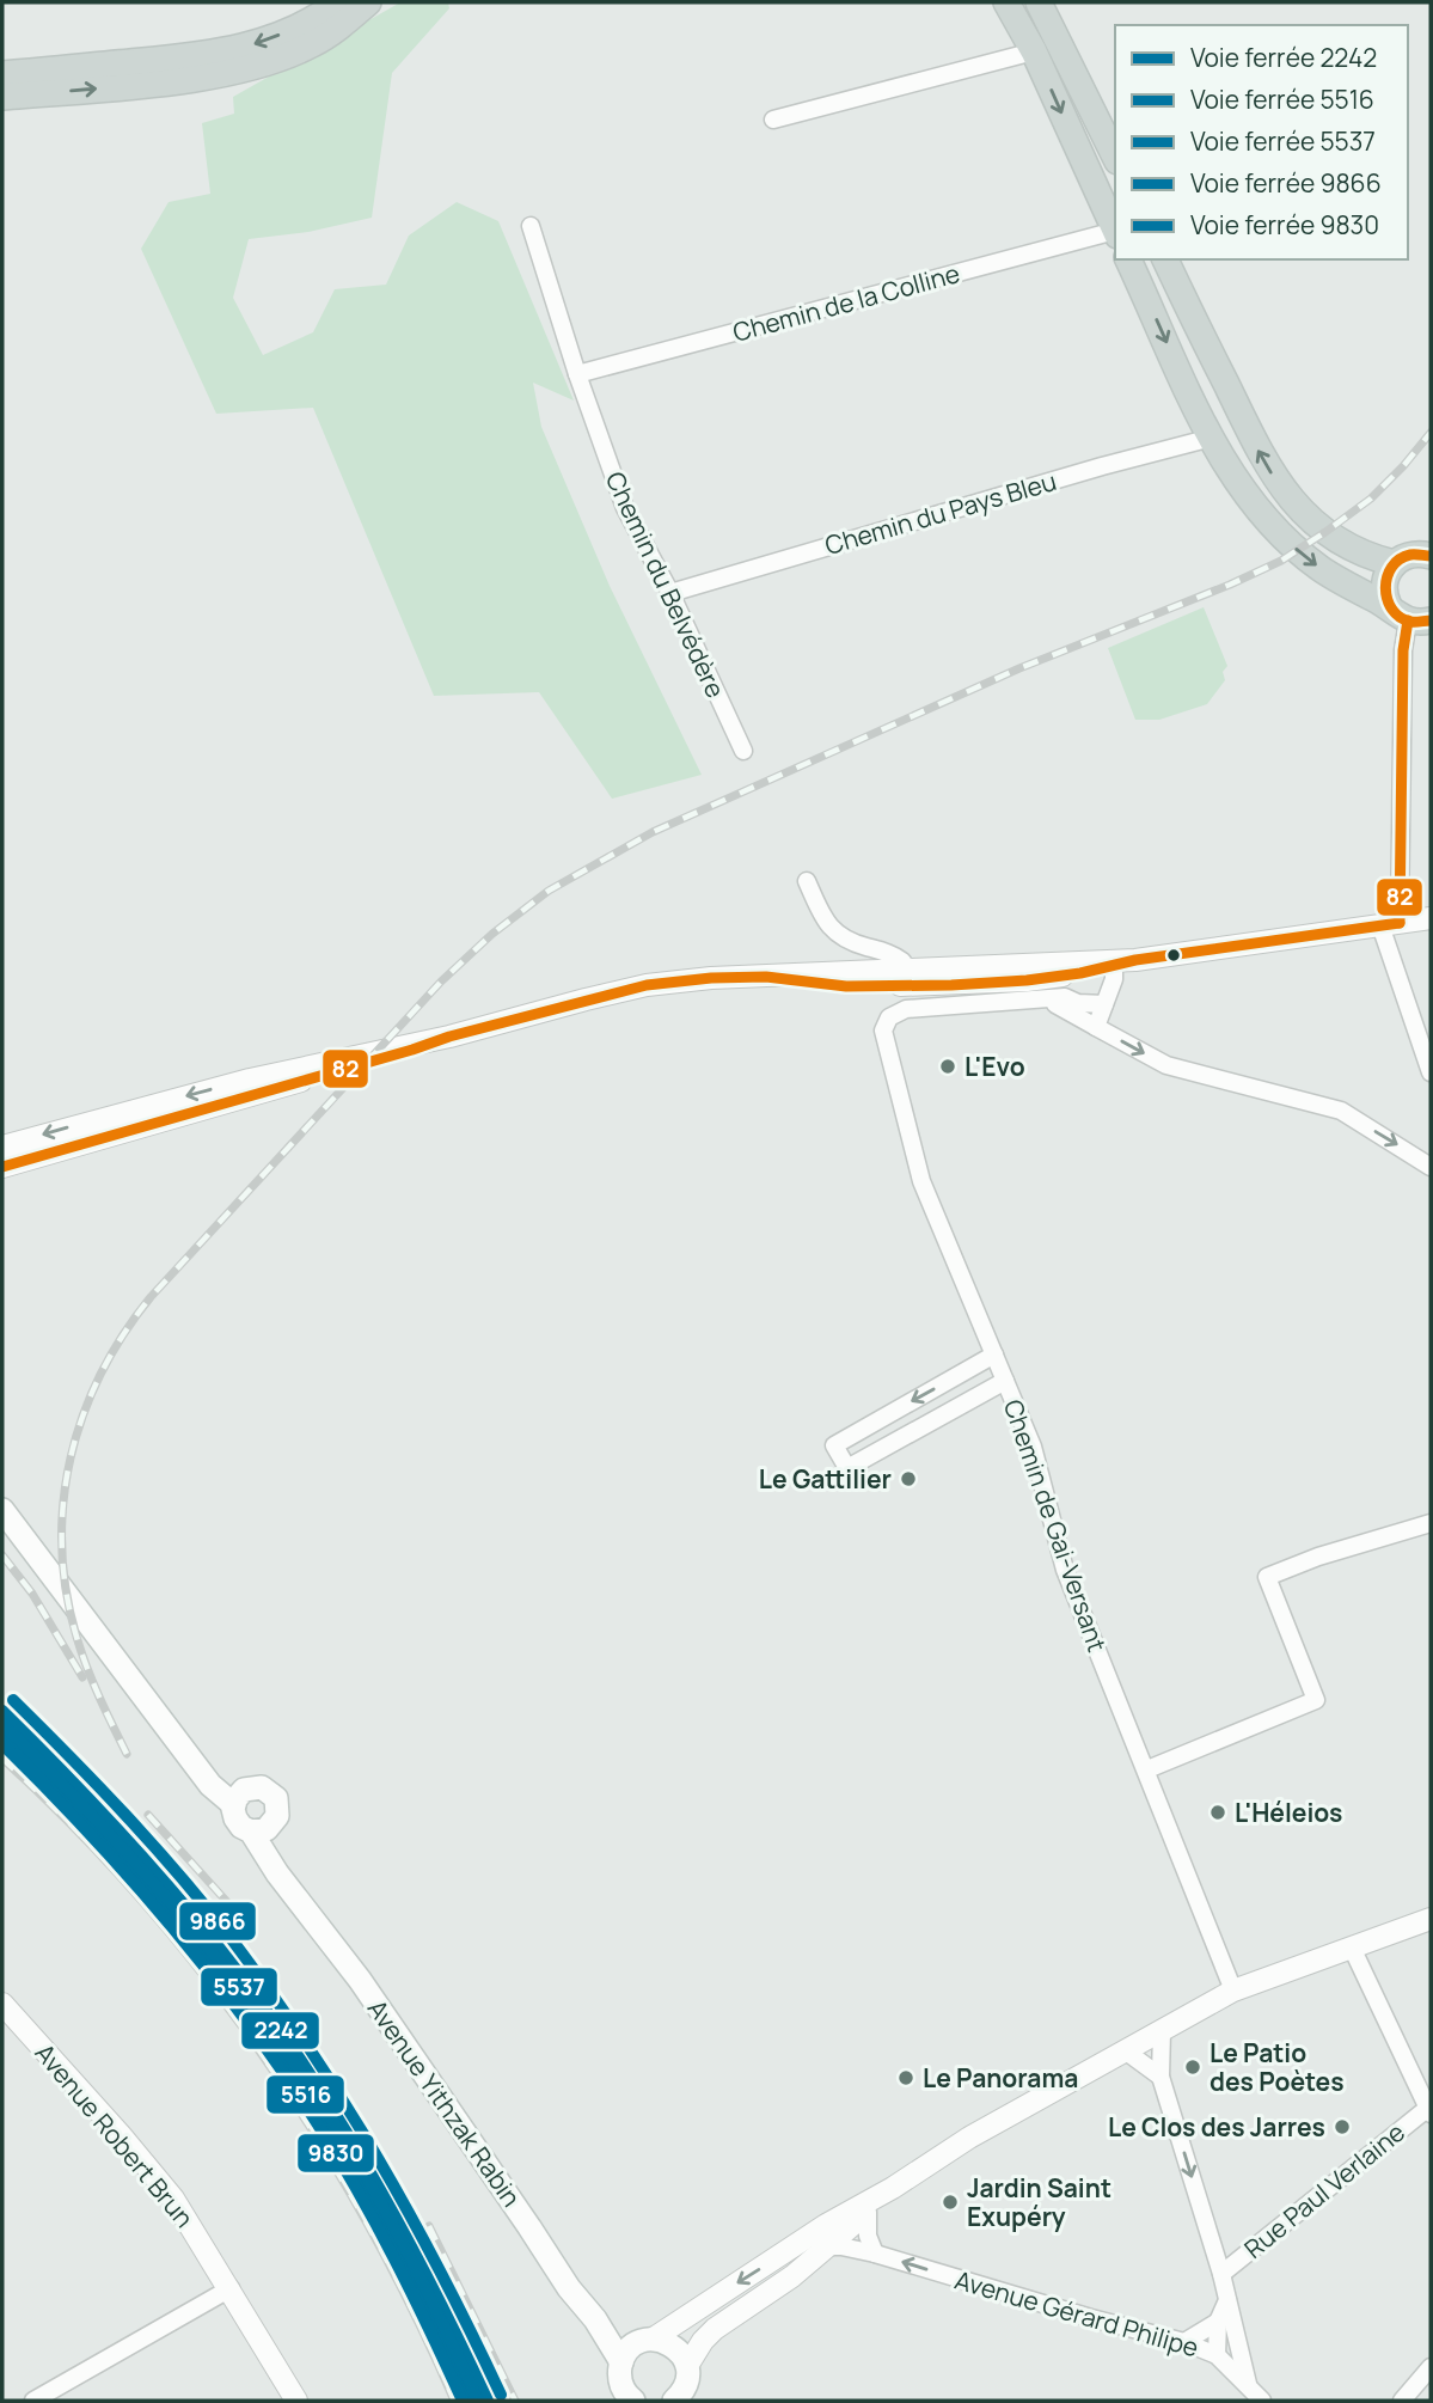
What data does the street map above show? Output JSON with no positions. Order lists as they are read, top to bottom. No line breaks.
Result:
{"streets":{"main road":["Avenue Yithzak Rabin"],"street":["Chemin de la Colline","Chemin du Pays Bleu","Chemin du Belvédère","Chemin de Gai-Versant","Avenue Robert Brun","Rue Paul Verlaine","Avenue Gérard Philipe"]},"crossings":[["Chemin de la Colline","Chemin du Belvédère"],["Chemin du Pays Bleu","Chemin du Belvédère"]],"one_way":["Avenue Gérard Philipe"],"places":["L'Evo","Le Gattilier","L'Héleios","Le Patio des Poètes","Le Panorama","Le Clos des Jarres","Jardin Saint Exupéry"],"lines":["transit line 82","rail line 9866","rail line 2242","rail line 5537","rail line 5516","rail line 9830"],"legend":["Voie ferrée 2242","Voie ferrée 5516","Voie ferrée 5537","Voie ferrée 9866","Voie ferrée 9830"]}
